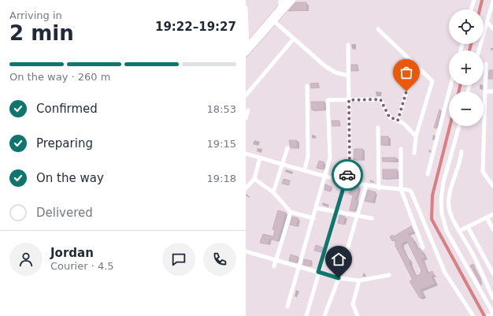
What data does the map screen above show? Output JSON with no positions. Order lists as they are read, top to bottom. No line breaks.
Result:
{"page":{"heading":["2 min","Arriving in","19:22–19:27"],"panel":["Jordan","Courier · 4.5"],"map_buttons":["+","−"],"bar":"On the way · 260 m","list":[["Confirmed","18:53"],["Preparing","19:15"],["On the way","19:18"],"Delivered"]}}
